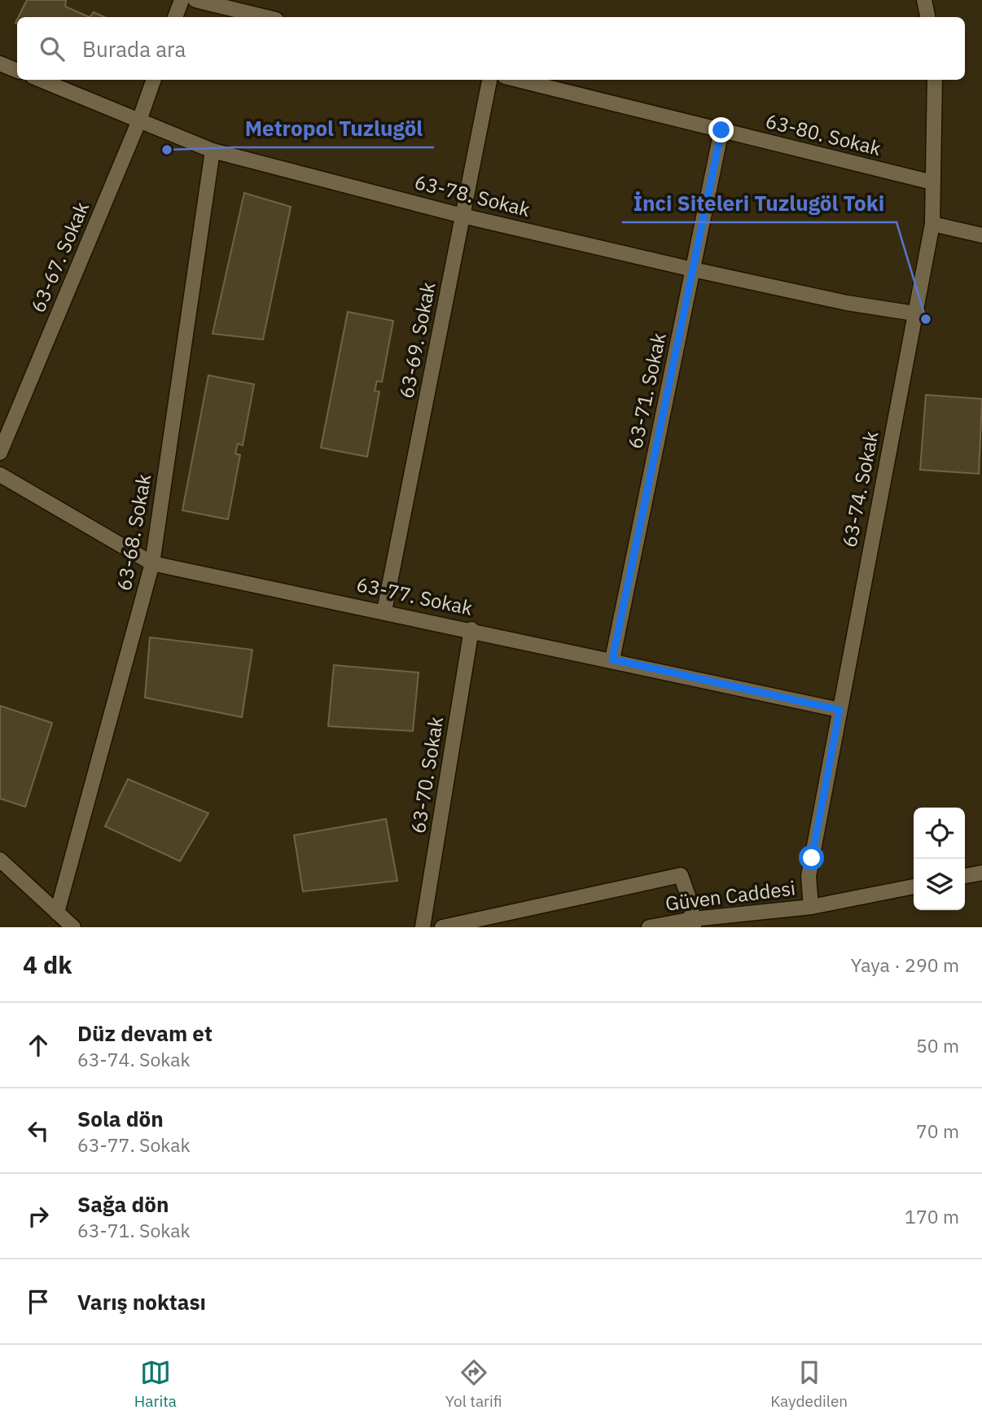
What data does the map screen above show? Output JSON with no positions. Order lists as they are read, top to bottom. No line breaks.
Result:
{"streets":{"street":["63-80. Sokak","63-78. Sokak","63-67. Sokak","63-69. Sokak","63-71. Sokak","63-74. Sokak","63-68. Sokak","63-77. Sokak","63-70. Sokak","Güven Caddesi"]},"crossings":[["63-80. Sokak","63-71. Sokak"],["63-80. Sokak","63-74. Sokak"],["63-78. Sokak","63-67. Sokak"],["63-78. Sokak","63-69. Sokak"],["63-78. Sokak","63-71. Sokak"],["63-78. Sokak","63-74. Sokak"],["63-78. Sokak","63-68. Sokak"],["63-69. Sokak","63-77. Sokak"],["63-71. Sokak","63-77. Sokak"],["63-74. Sokak","63-77. Sokak"],["63-74. Sokak","Güven Caddesi"],["63-68. Sokak","63-77. Sokak"],["63-77. Sokak","63-70. Sokak"]],"places":["Metropol Tuzlugöl","İnci Siteleri Tuzlugöl Toki"],"page":{"search":"Burada ara","heading":["4 dk","Yaya · 290 m"],"list":[["Düz devam et","63-74. Sokak","50 m"],["Sola dön","63-77. Sokak","70 m"],["Sağa dön","63-71. Sokak","170 m"],"Varış noktası"],"nav":["Harita","Yol tarifi","Kaydedilen"]}}
